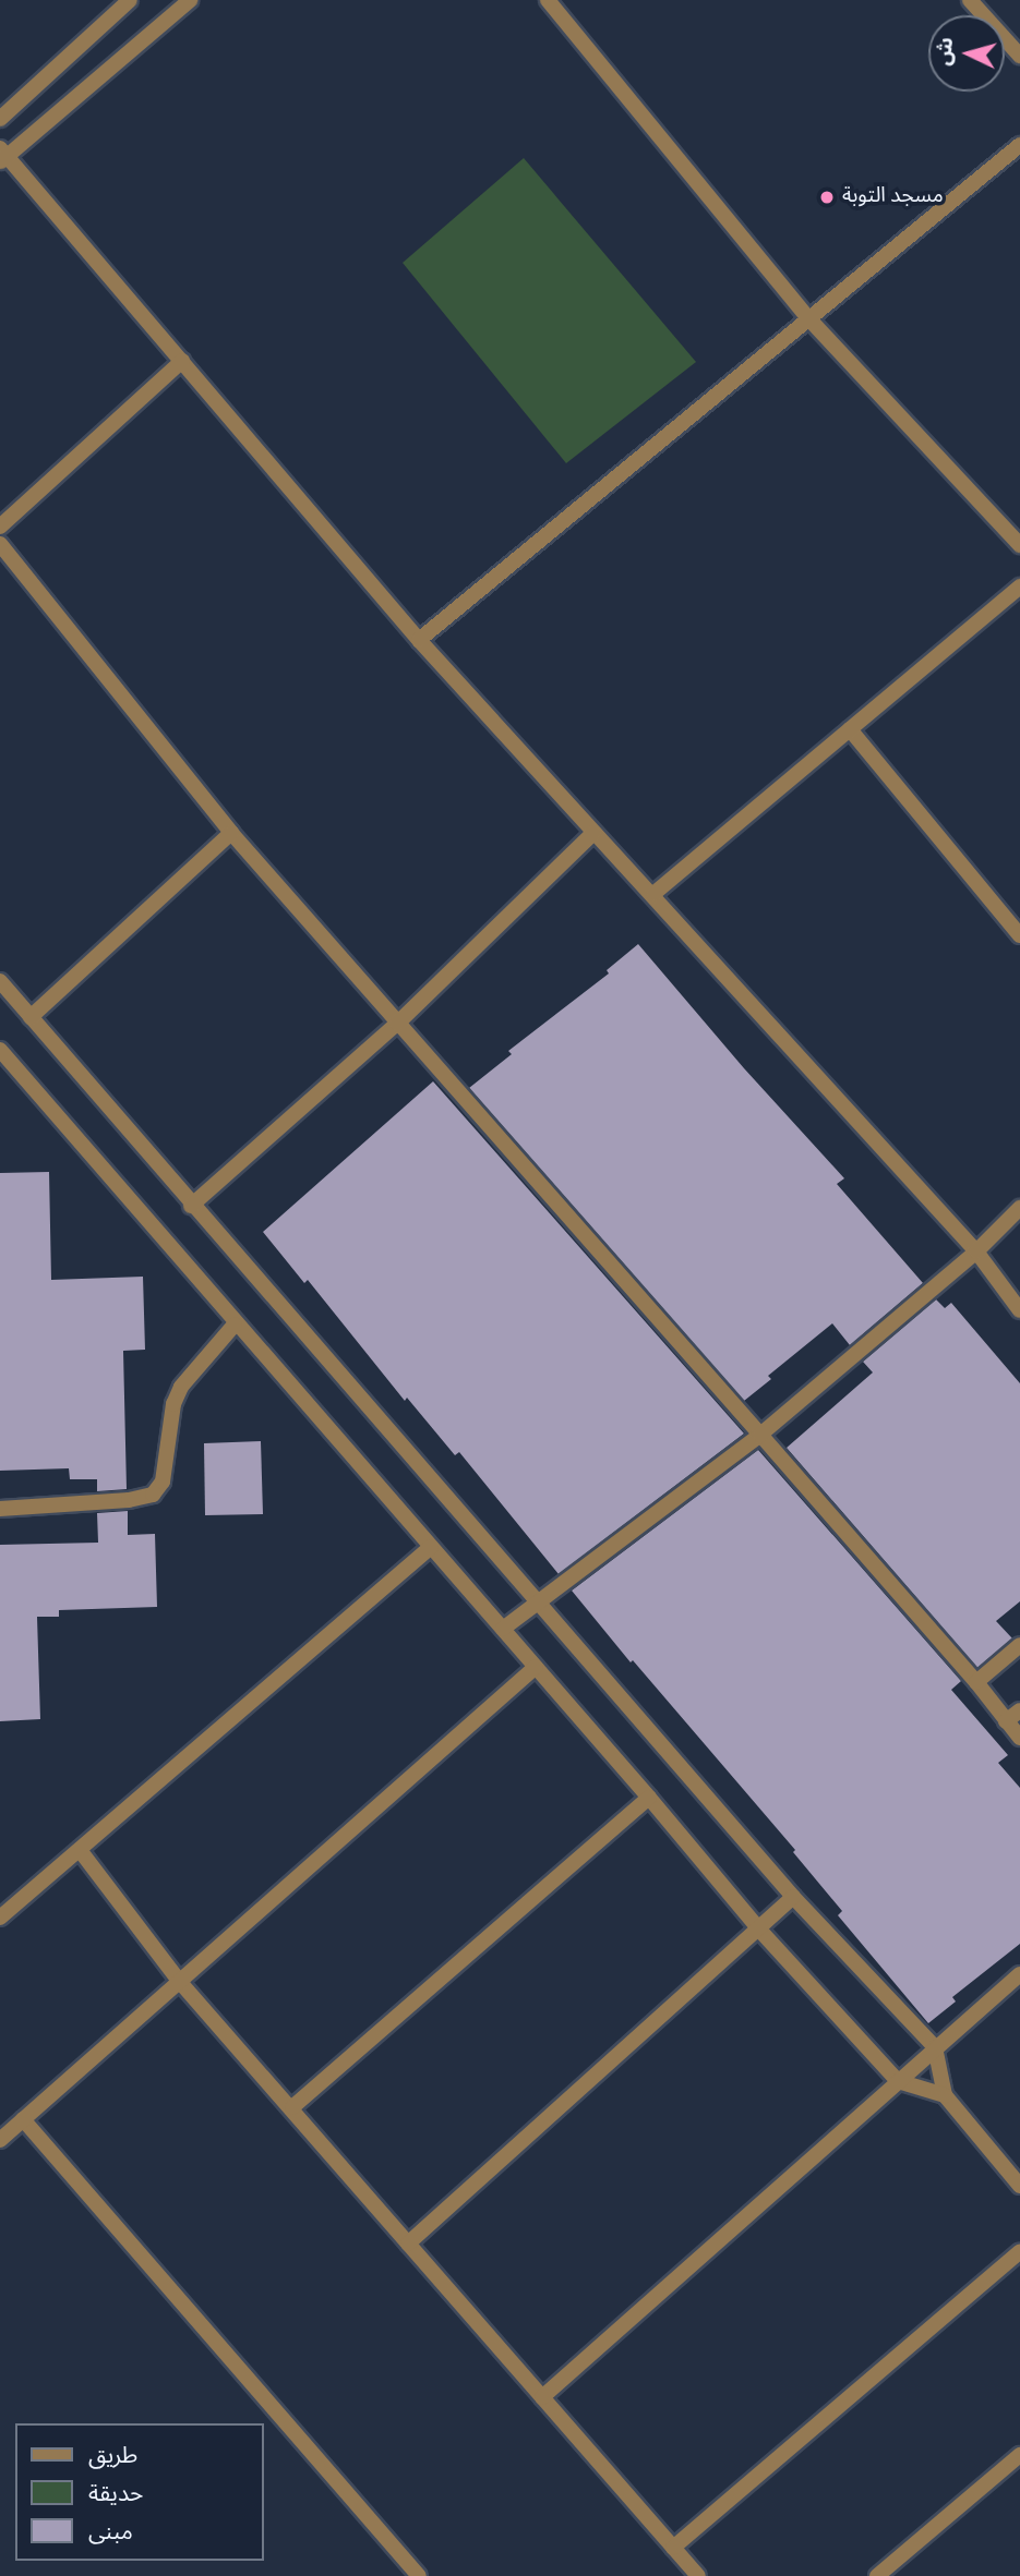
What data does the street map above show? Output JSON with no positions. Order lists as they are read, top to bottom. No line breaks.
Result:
{"places":["مسجد التوبة"],"legend":["طريق","حديقة","مبنى"],"north":"left"}
